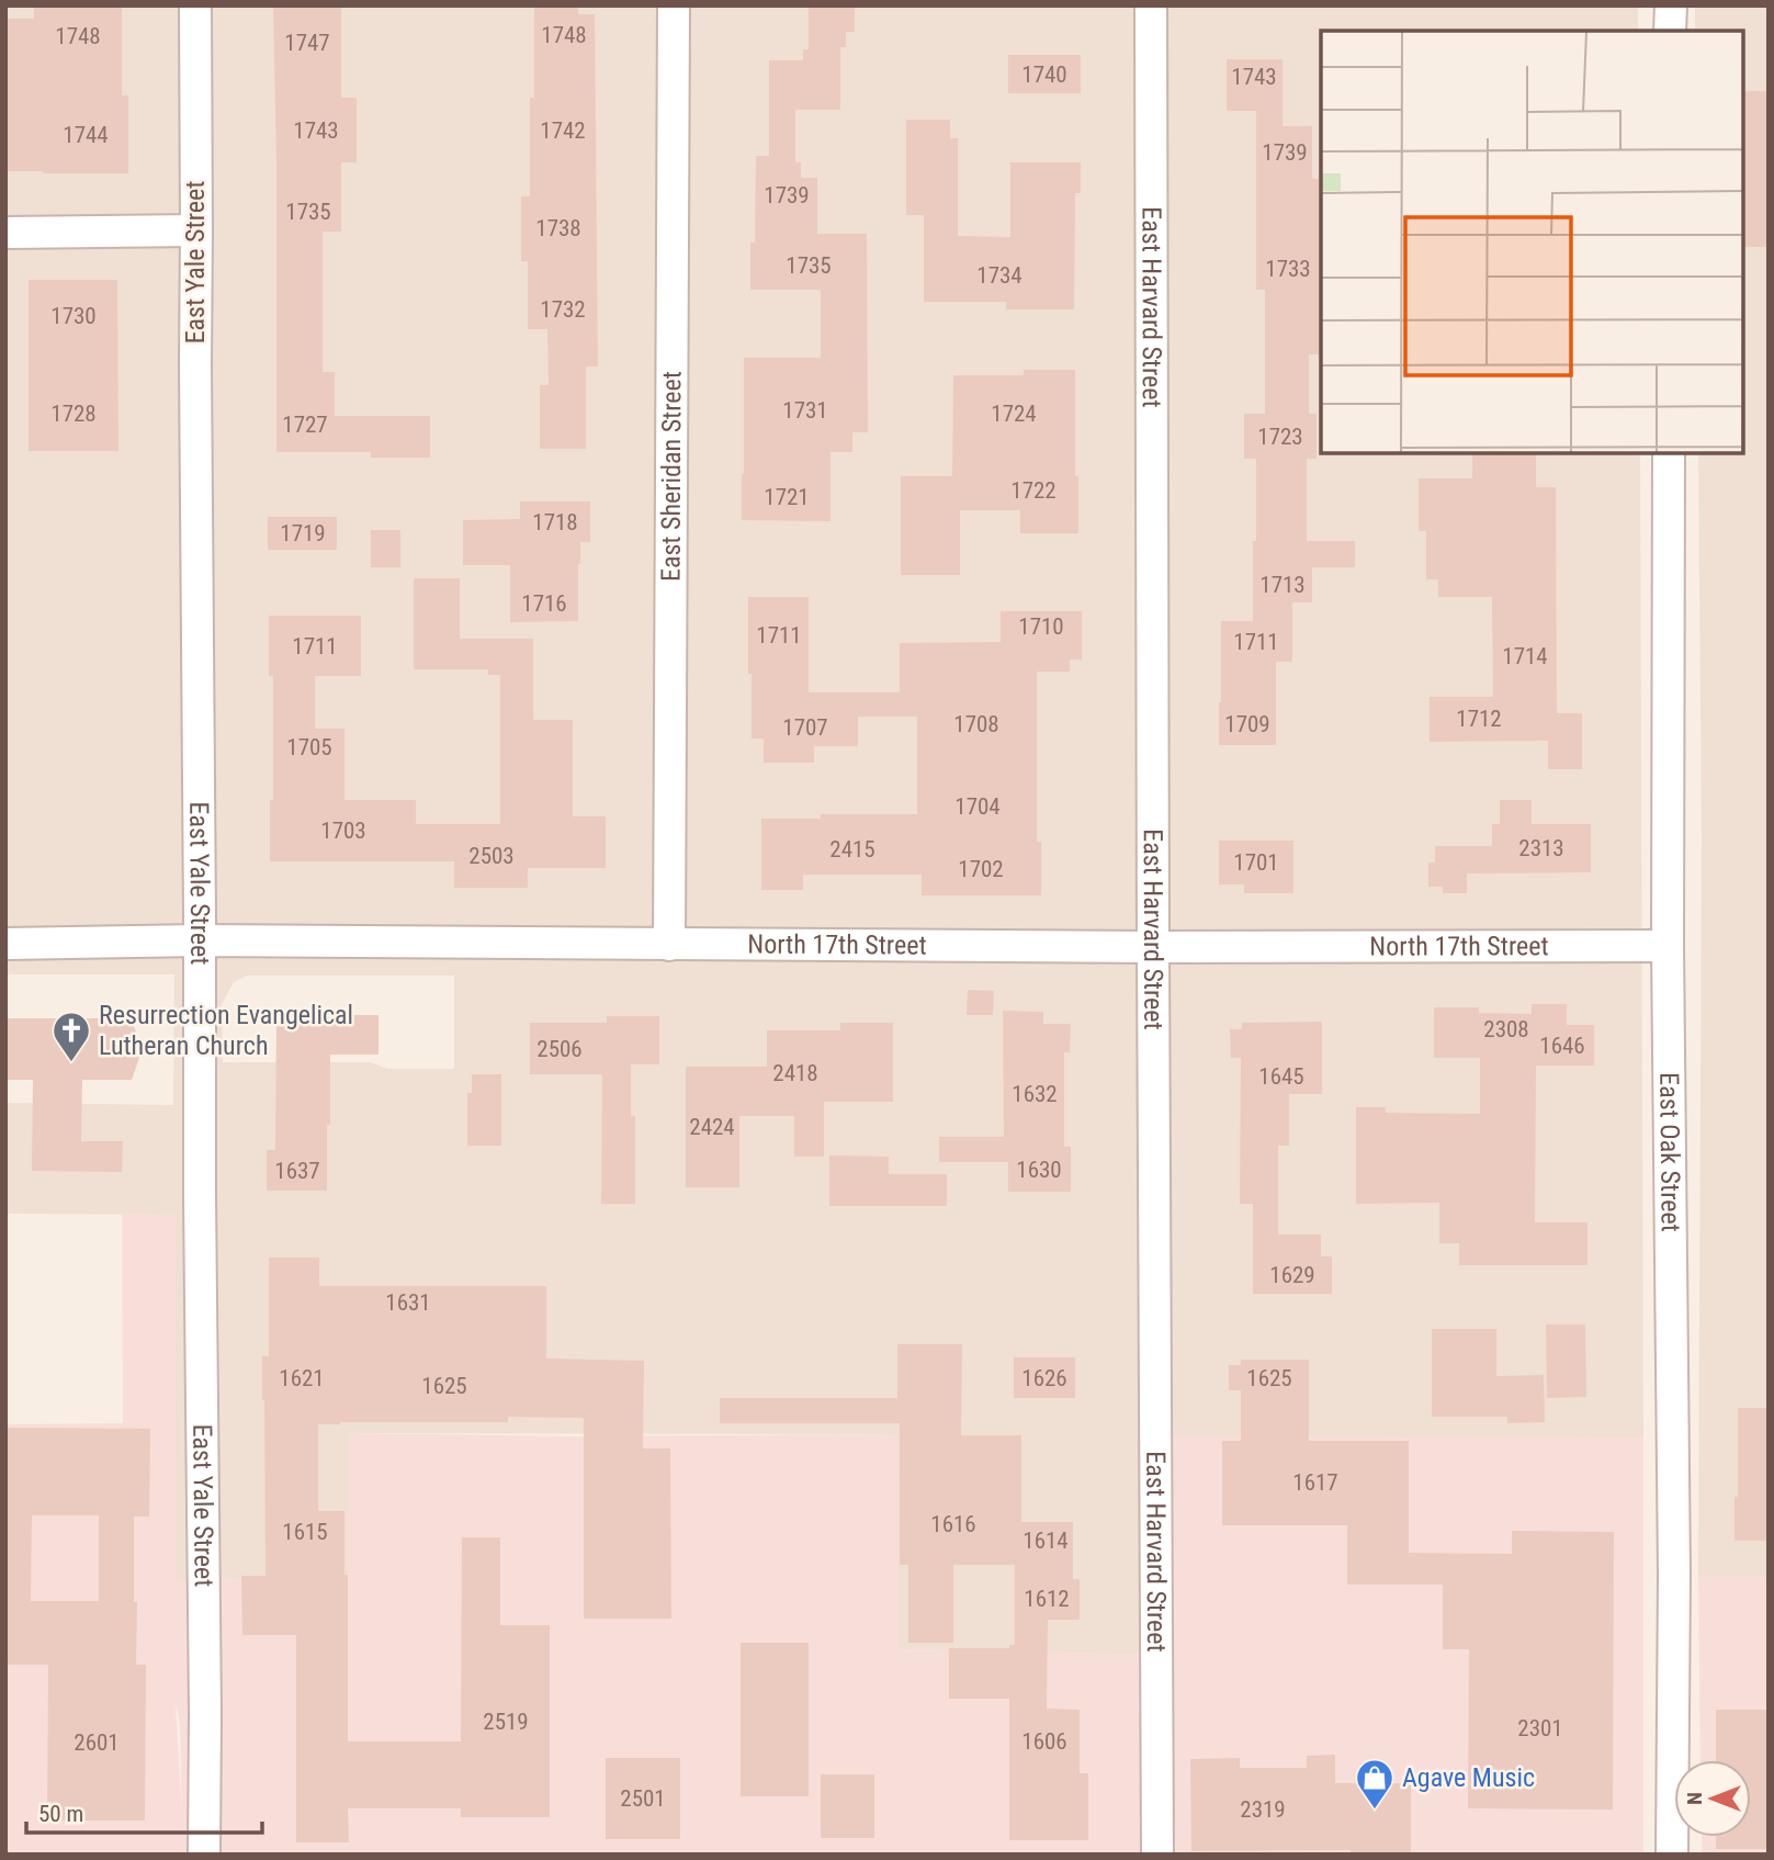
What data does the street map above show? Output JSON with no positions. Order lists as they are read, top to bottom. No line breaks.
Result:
{"streets":{"street":["East Yale Street","East Harvard Street","East Sheridan Street","North 17th Street","East Oak Street"]},"crossings":[["East Yale Street","North 17th Street"],["East Harvard Street","North 17th Street"],["East Sheridan Street","North 17th Street"],["North 17th Street","East Oak Street"]],"places":{"church":["Resurrection Evangelical Lutheran Church"],"shop":["Agave Music"]},"house_numbers":["1748","1748","1747","1740","1743","1743","1742","1744","1739","1739","1735","1738","1735","1733","1734","1732","1730","1731","1728","1724","1727","1723","1722","1721","1718","1719","1713","1716","1710","1711","1711","1711","1714","1712","1708","1709","1707","1705","1704","1703","2313","2415","2503","1701","1702","2308","1646","2506","2418","1645","1632","2424","1630","1637","1629","1631","1621","1626","1625","1625","1617","1616","1615","1614","1612","2519","2301","1606","2601","2501","2319"],"scale_bar":"50 m","north":"left"}
